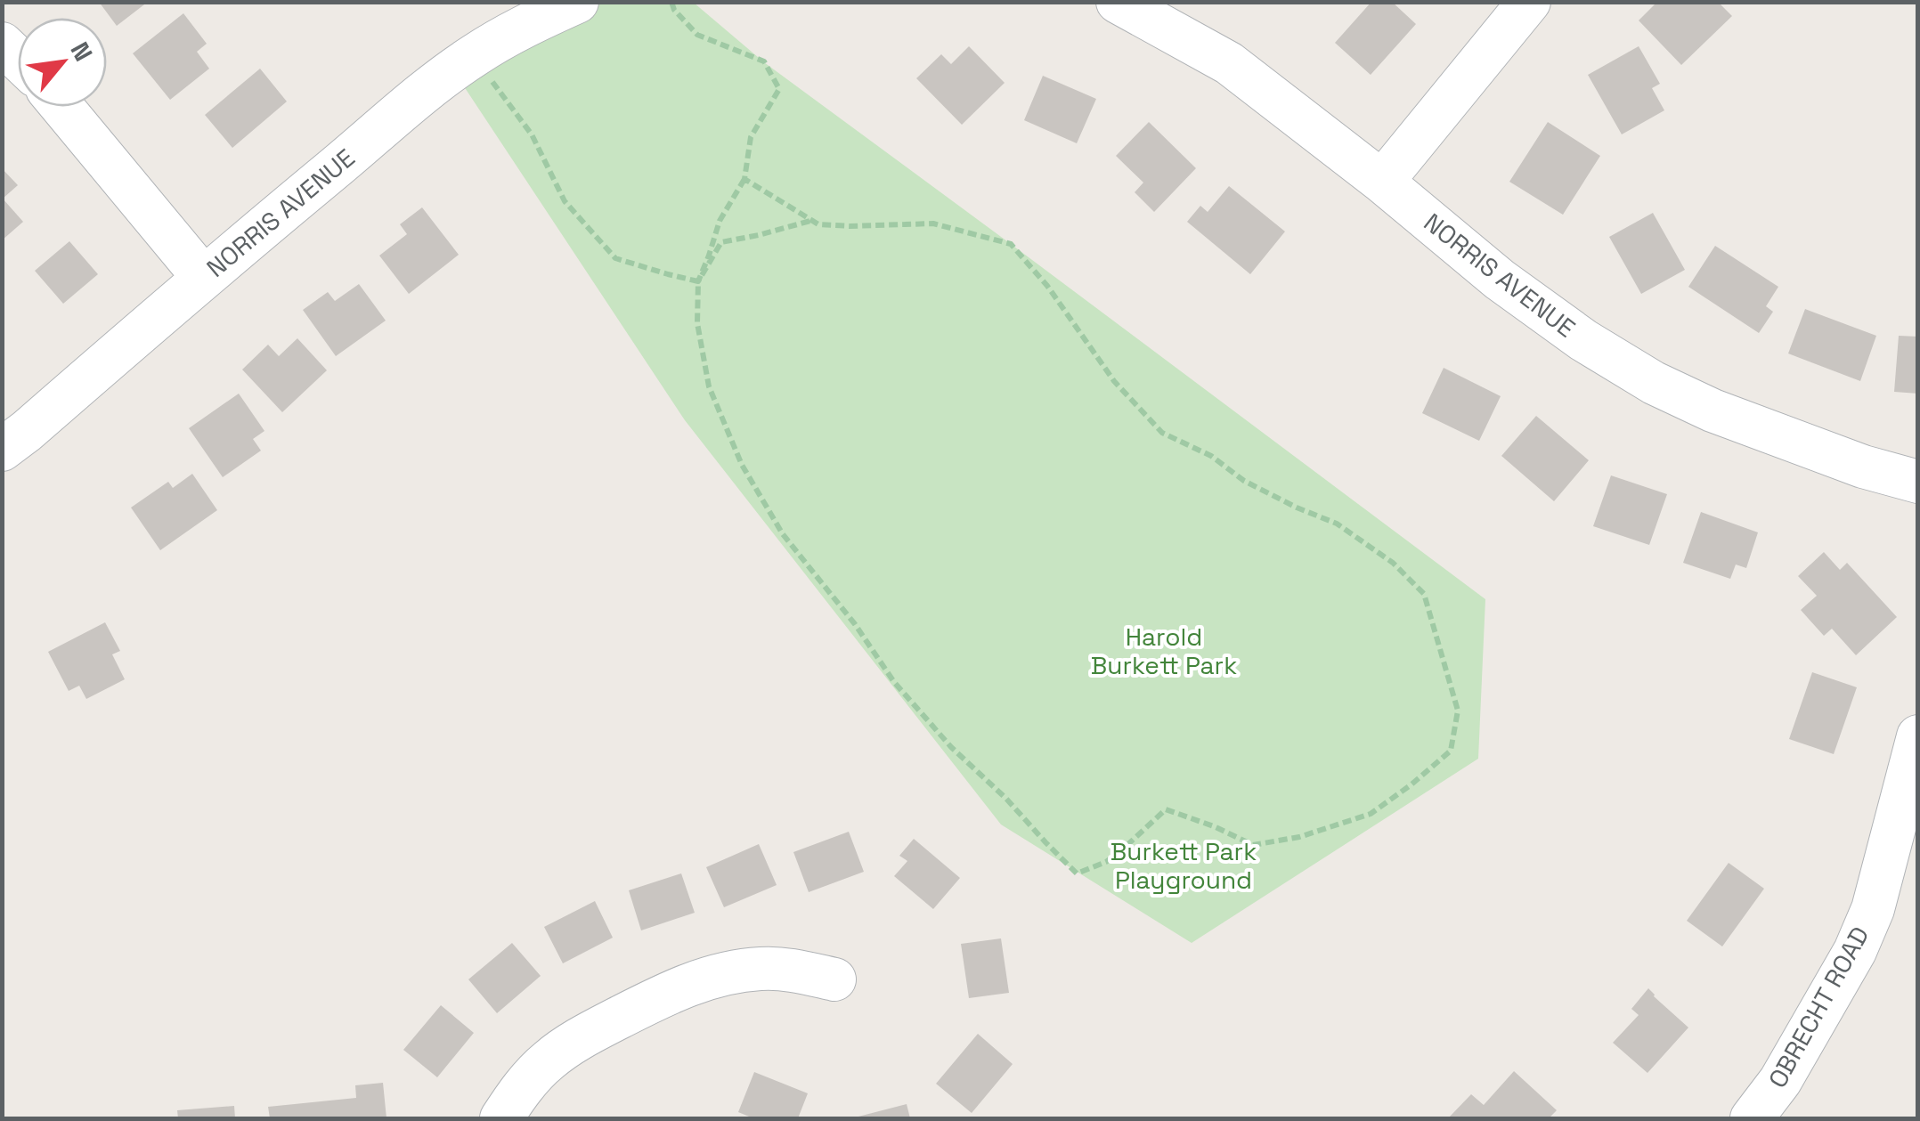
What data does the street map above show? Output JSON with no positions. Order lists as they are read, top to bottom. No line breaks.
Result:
{"streets":{"street":["NORRIS AVENUE","OBRECHT ROAD"]},"parks":["Harold Burkett Park","Burkett Park Playground"],"north":"top right"}
